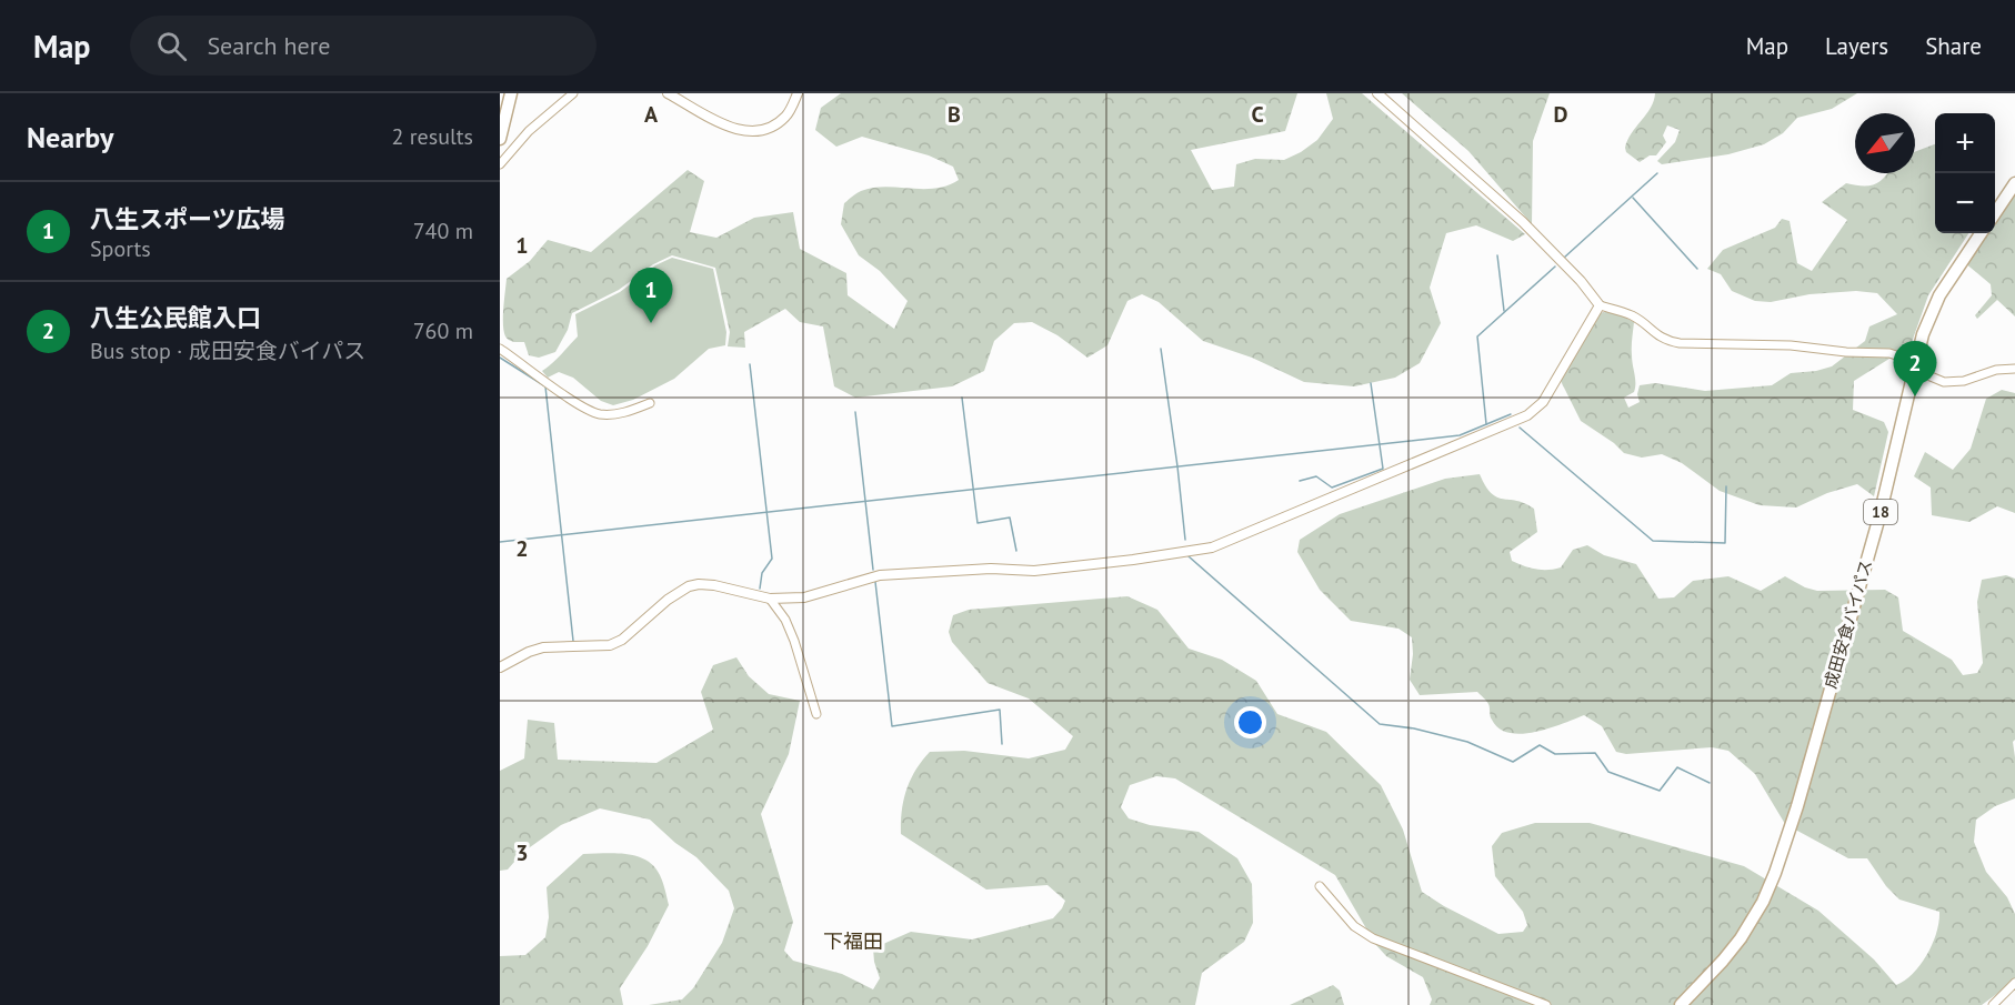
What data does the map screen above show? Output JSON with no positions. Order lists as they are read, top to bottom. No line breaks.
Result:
{"streets":{"main road":["18","成田安食バイパス"]},"districts":["下福田"],"north":"bottom left","page":{"header":"Map","search":"Search here","nav":["Map","Layers","Share"],"heading":["Nearby","2 results"],"map_buttons":["+","−"],"list":[{"mark":"1","name":"八生スポーツ広場","note":"Sports","value":"740 m"},{"mark":"2","name":"八生公民館入口","note":"Bus stop · 成田安食バイパス","value":"760 m"}],"pins":["1","2"]},"grid":{"columns":["A","B","C","D"],"rows":["1","2","3"]}}
